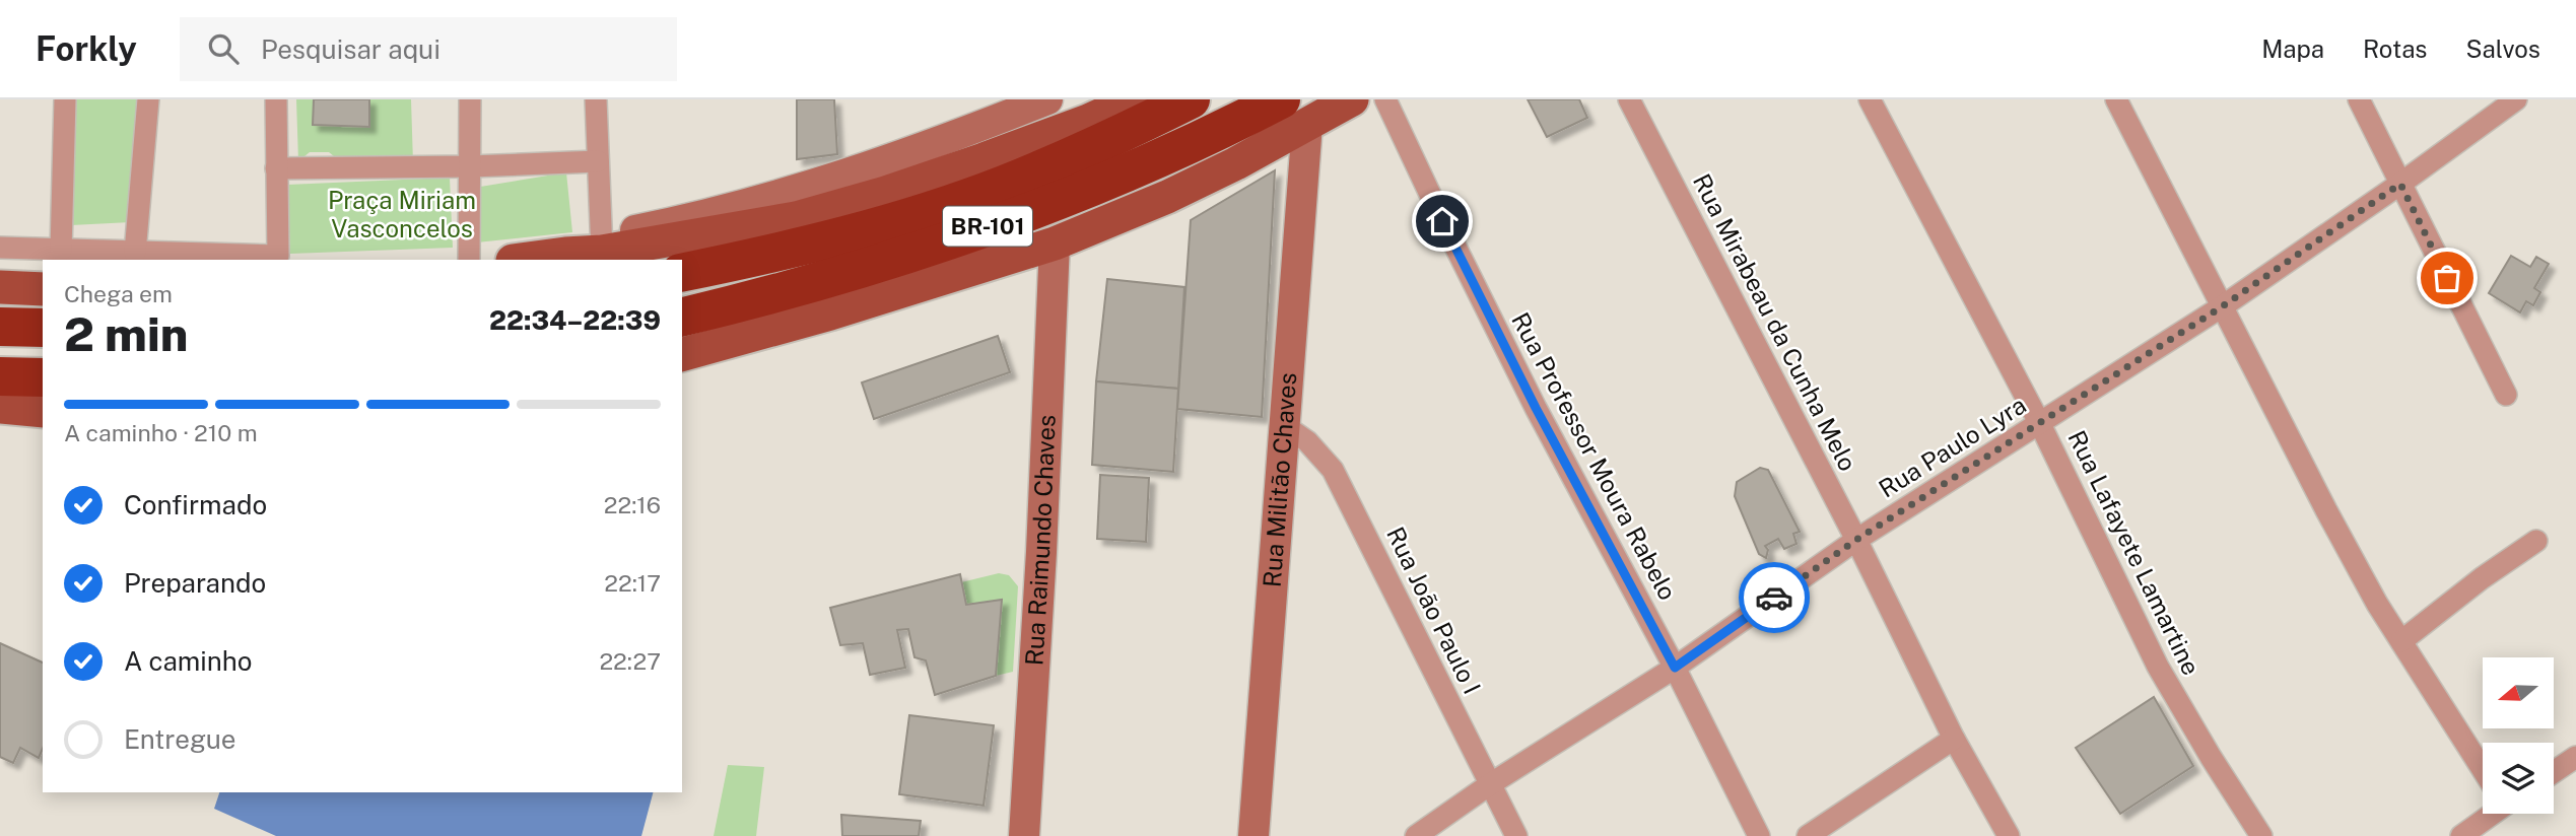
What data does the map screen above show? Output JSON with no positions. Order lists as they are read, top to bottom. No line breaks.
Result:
{"streets":{"highway":["BR-101"],"main road":["Rua Militão Chaves","Rua Raimundo Chaves"],"street":["Rua Mirabeau da Cunha Melo","Rua Paulo Lyra","Rua Professor Moura Rabelo","Rua Lafayete Lamartine","Rua João Paulo I"]},"crossings":[["BR-101","Rua Militão Chaves"],["Rua Mirabeau da Cunha Melo","Rua Paulo Lyra"],["Rua Paulo Lyra","Rua Professor Moura Rabelo"],["Rua Paulo Lyra","Rua Lafayete Lamartine"],["Rua Paulo Lyra","Rua João Paulo I"],["Rua Militão Chaves","Rua João Paulo I"]],"parks":["Praça Miriam Vasconcelos"],"north":"left","page":{"header":"Forkly","search":"Pesquisar aqui","nav":["Mapa","Rotas","Salvos"],"heading":["2 min","Chega em","22:34–22:39"],"bar":"A caminho · 210 m","list":[["Confirmado","22:16"],["Preparando","22:17"],["A caminho","22:27"],"Entregue"]}}
